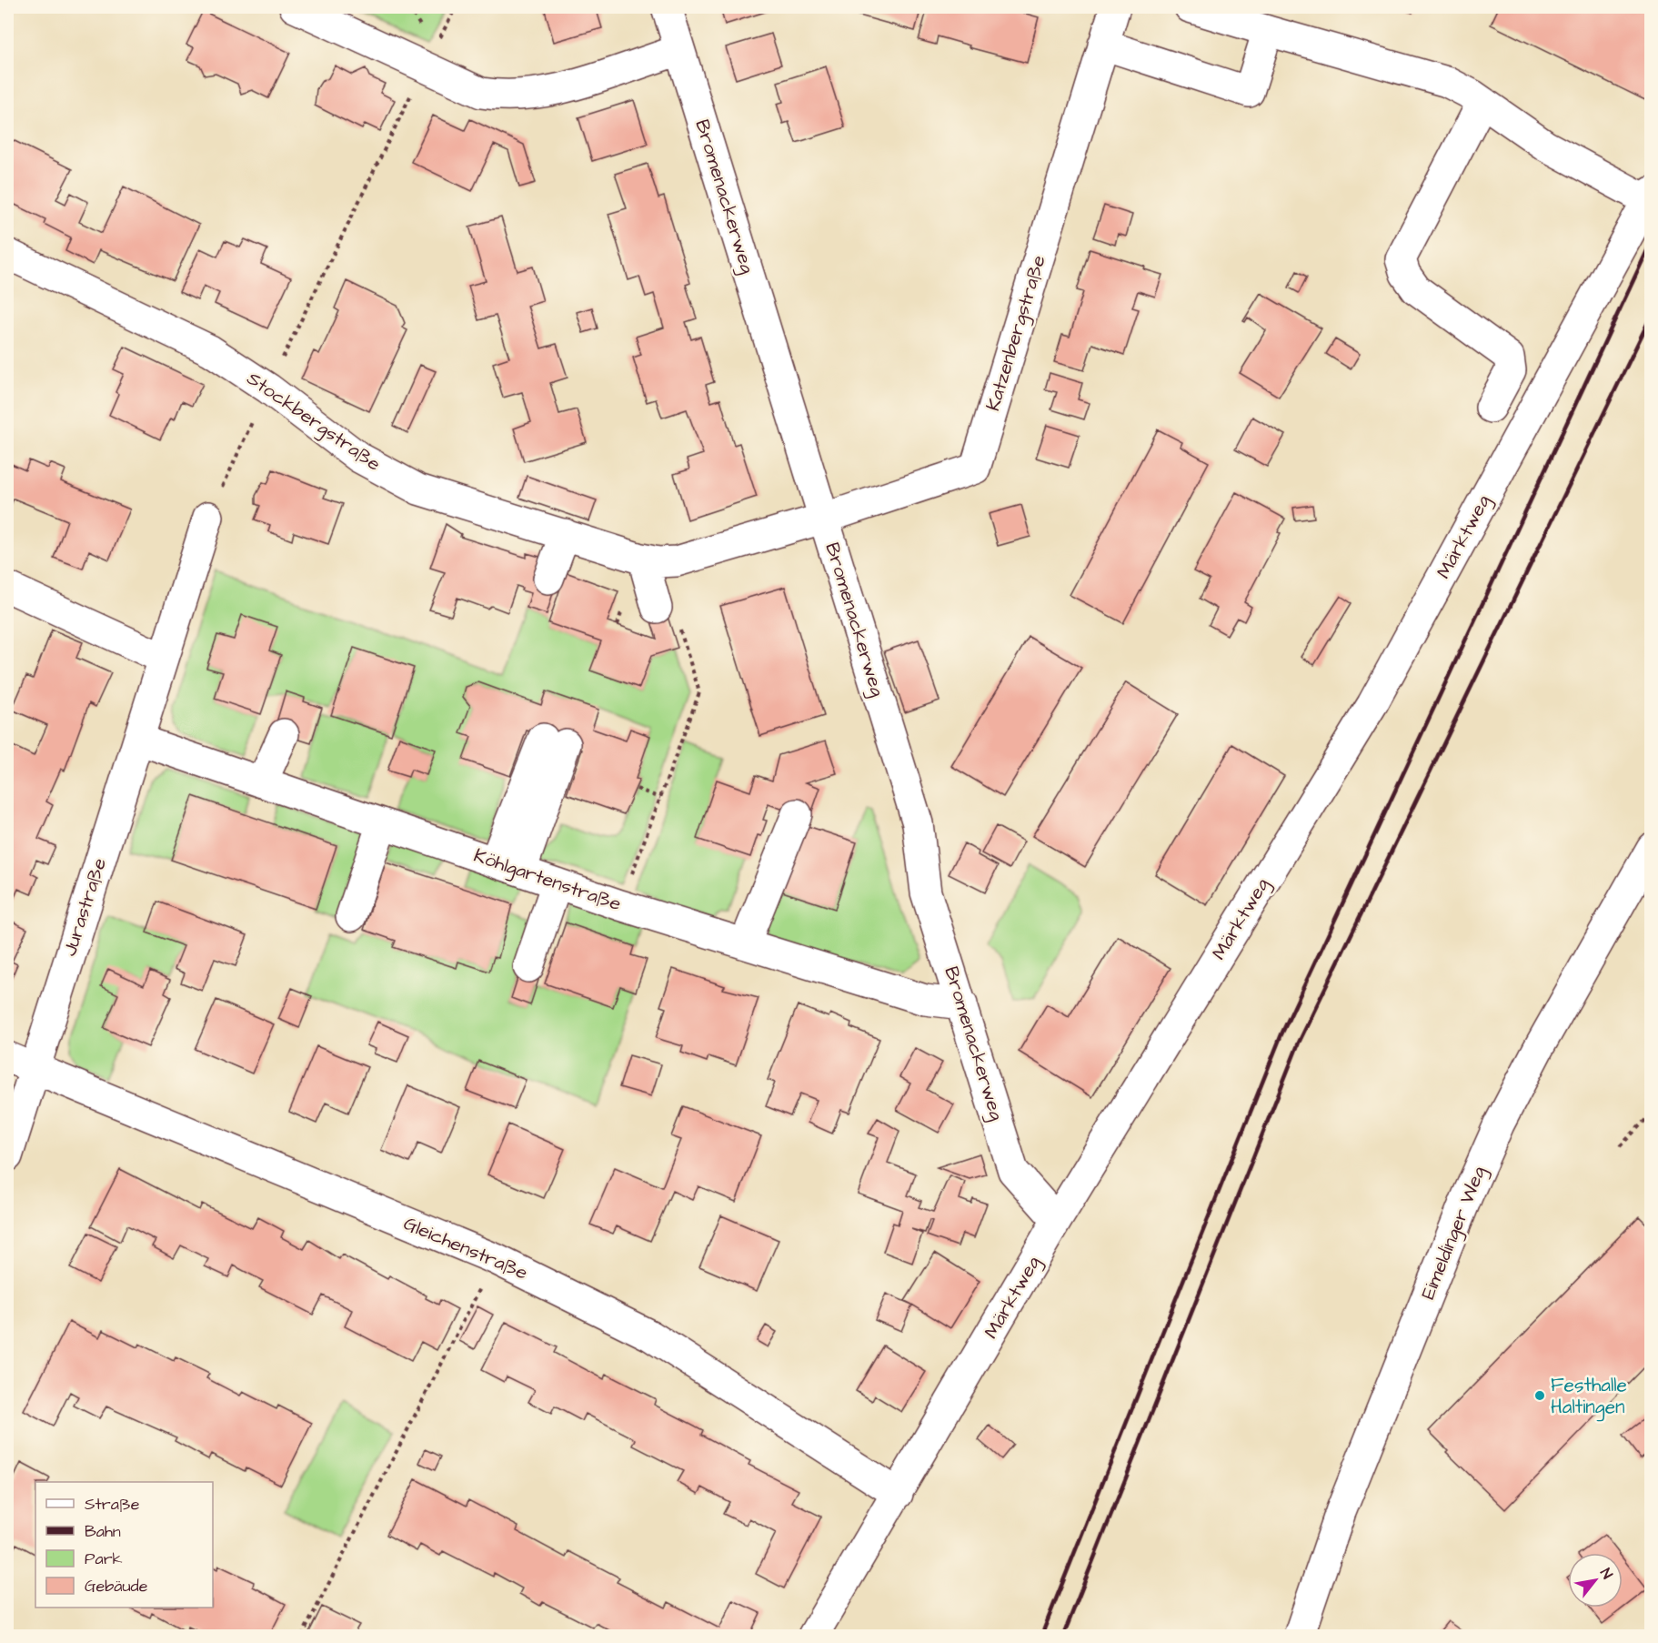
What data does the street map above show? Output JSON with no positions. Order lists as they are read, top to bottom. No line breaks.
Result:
{"streets":{"street":["Bromenackerweg","Katzenbergstraße","Stockbergstraße","Märktweg","Köhlgartenstraße","Jurastraße","Eimeldinger Weg","Gleichenstraße"]},"crossings":[["Bromenackerweg","Katzenbergstraße"],["Bromenackerweg","Stockbergstraße"],["Bromenackerweg","Märktweg"],["Bromenackerweg","Köhlgartenstraße"],["Katzenbergstraße","Stockbergstraße"],["Märktweg","Gleichenstraße"],["Köhlgartenstraße","Jurastraße"],["Jurastraße","Gleichenstraße"]],"places":["Festhalle Haltingen"],"legend":["Straße","Bahn","Park","Gebäude"],"north":"top right"}
